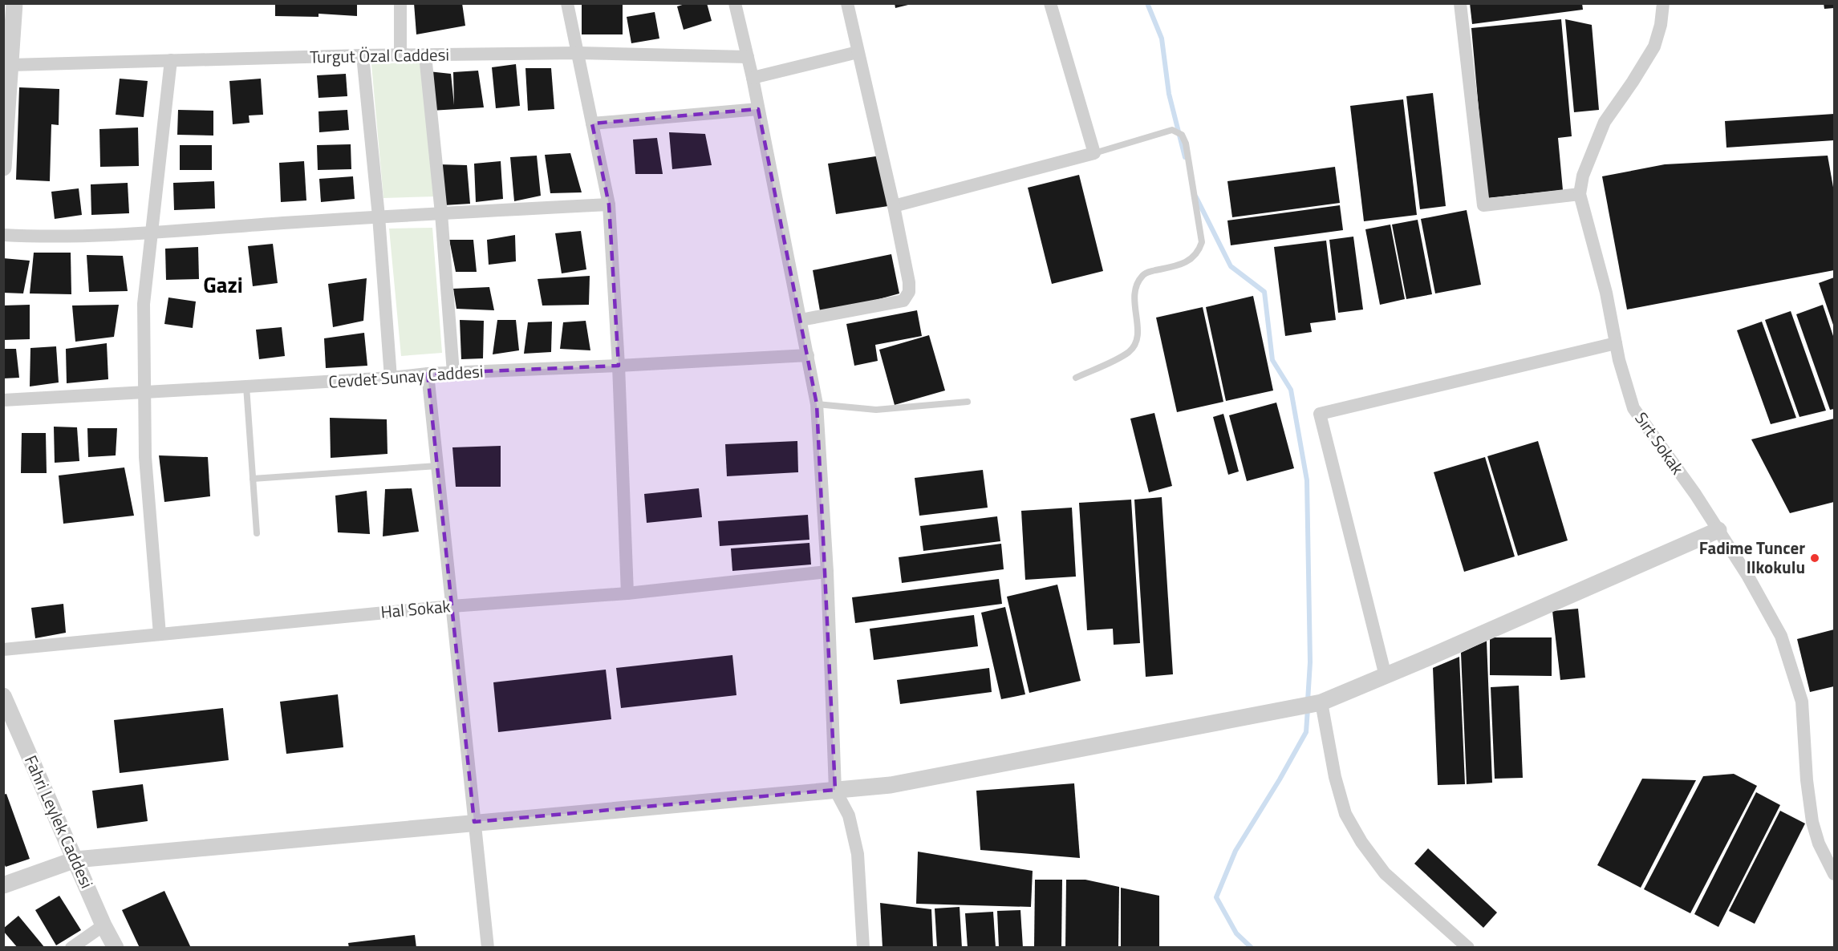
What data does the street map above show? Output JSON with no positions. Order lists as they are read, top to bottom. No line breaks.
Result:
{"streets":{"street":["Turgut Özal Caddesi","Cevdet Sunay Caddesi","Sırt Sokak","Hal Sokak","Fahri Leylek Caddesi"]},"districts":["Gazi"],"places":["Fadime Tuncer Ilkokulu"]}
